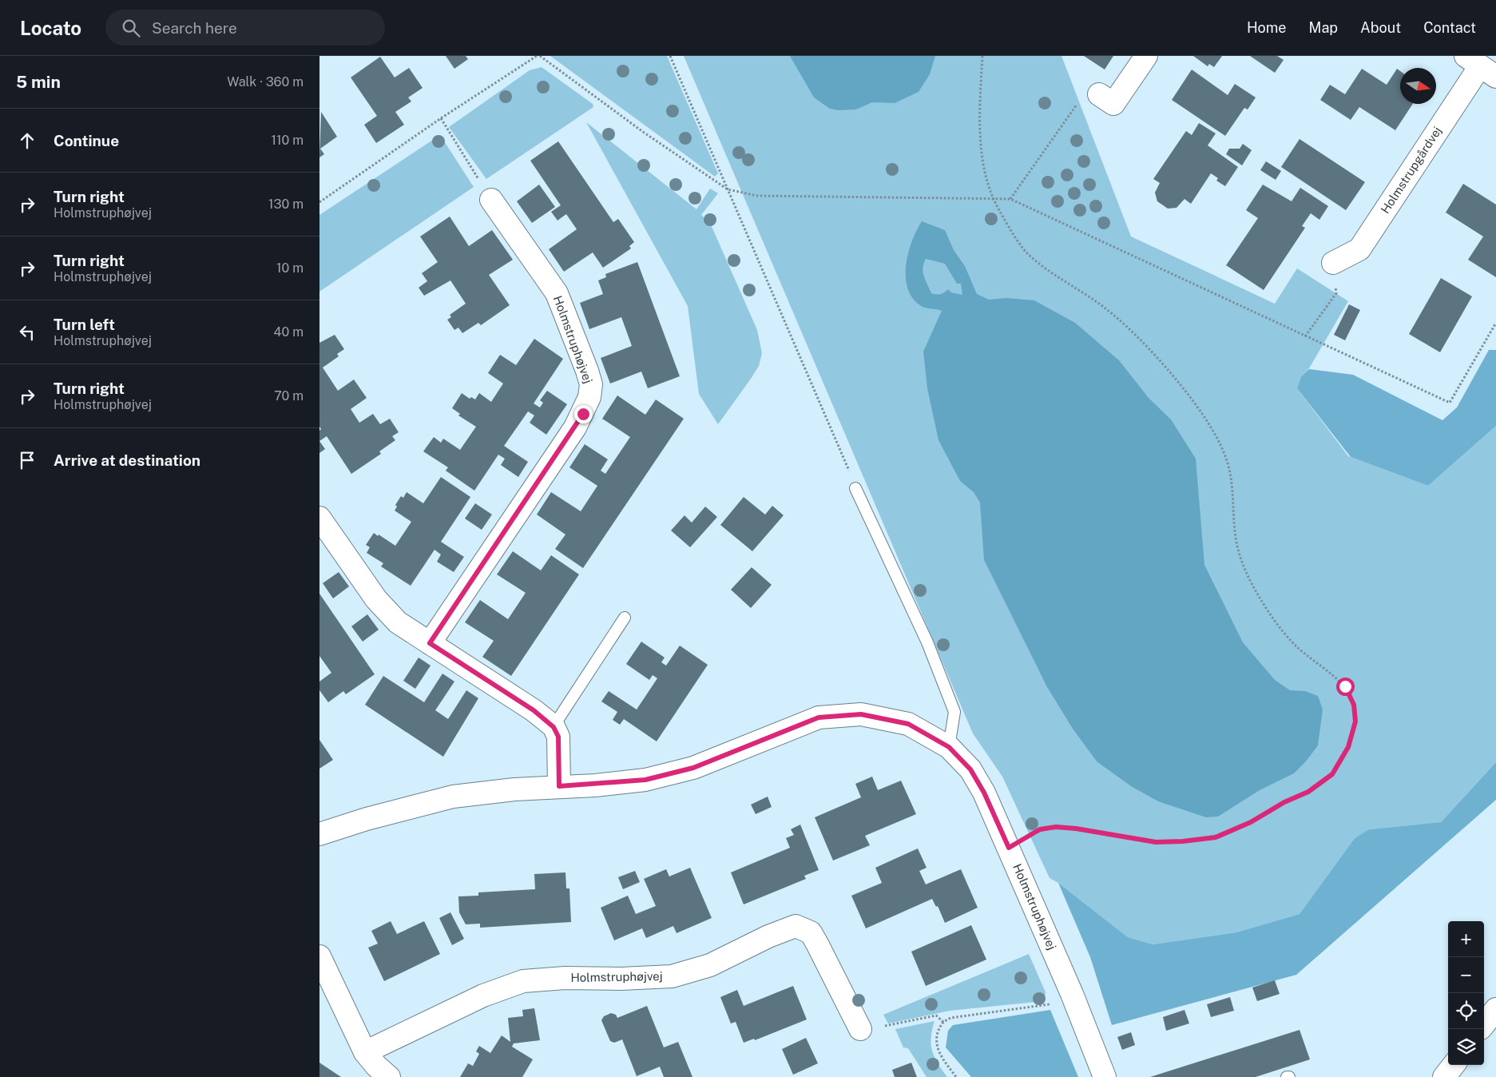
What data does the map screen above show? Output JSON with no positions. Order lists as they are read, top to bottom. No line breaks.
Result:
{"streets":{"street":["Holmstrupgårdvej","Holmstruphøjvej"]},"north":"right","page":{"header":"Locato","search":"Search here","nav":["Home","Map","About","Contact"],"heading":["5 min","Walk · 360 m"],"list":[["Continue","110 m"],["Turn right","Holmstruphøjvej","130 m"],["Turn right","Holmstruphøjvej","10 m"],["Turn left","Holmstruphøjvej","40 m"],["Turn right","Holmstruphøjvej","70 m"],"Arrive at destination"],"map_buttons":["+","−"]}}
